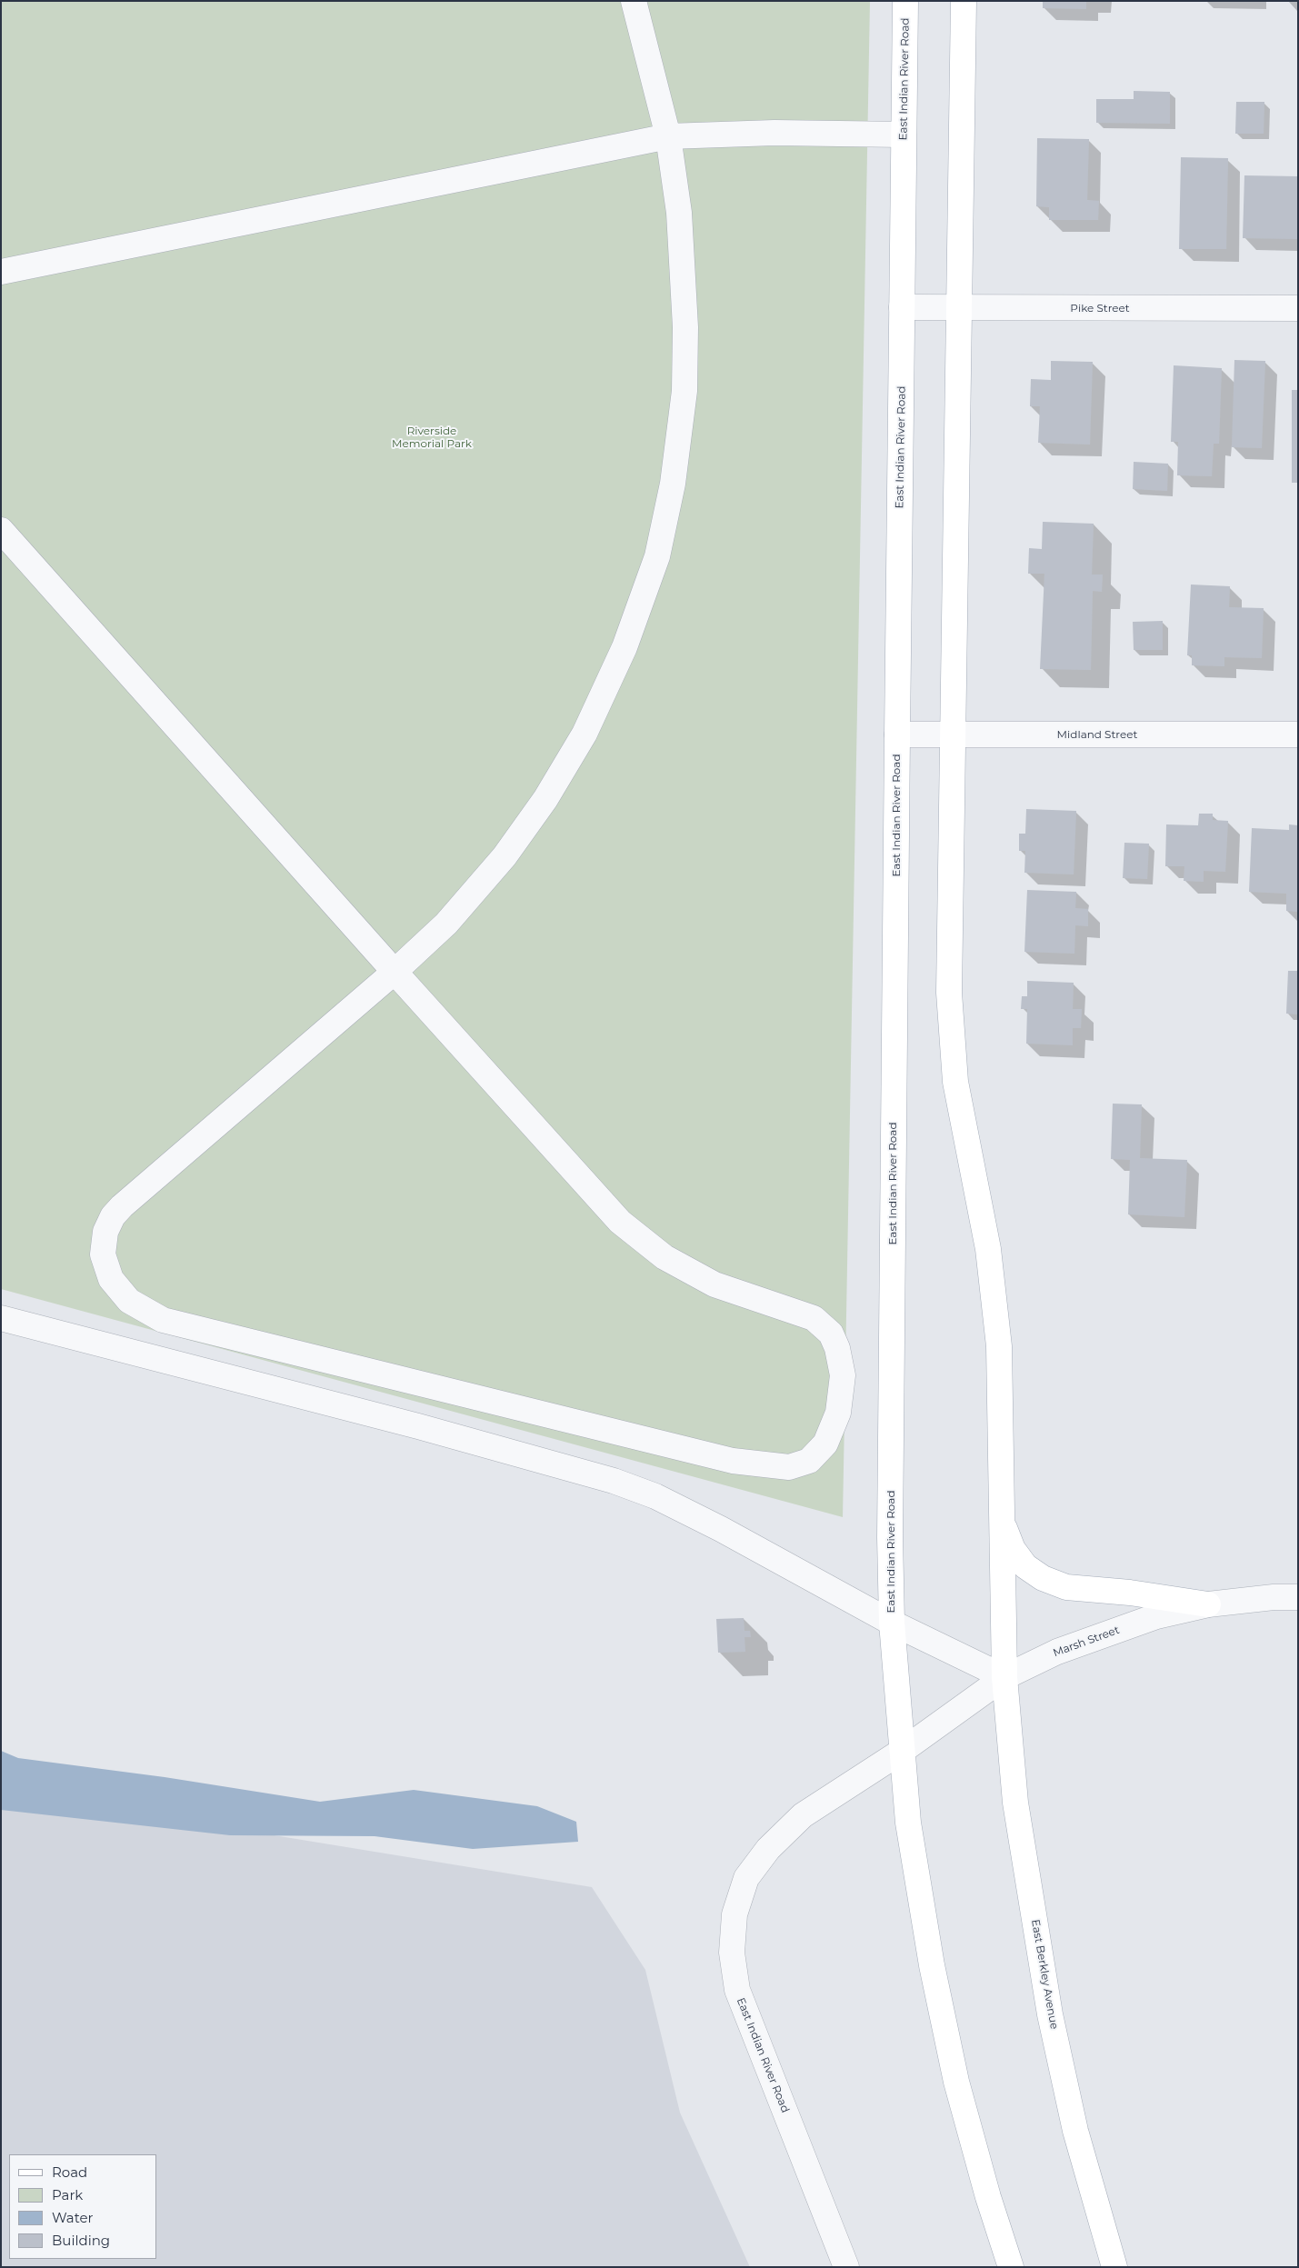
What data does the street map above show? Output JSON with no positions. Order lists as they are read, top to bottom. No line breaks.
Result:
{"streets":{"main road":["East Indian River Road","East Berkley Avenue"],"street":["Pike Street","Midland Street","Marsh Street"]},"crossings":[["East Indian River Road","Pike Street"],["East Indian River Road","Midland Street"],["East Indian River Road","Marsh Street"],["Marsh Street","East Berkley Avenue"]],"parks":["Riverside Memorial Park"],"legend":["Road","Park","Water","Building"]}
